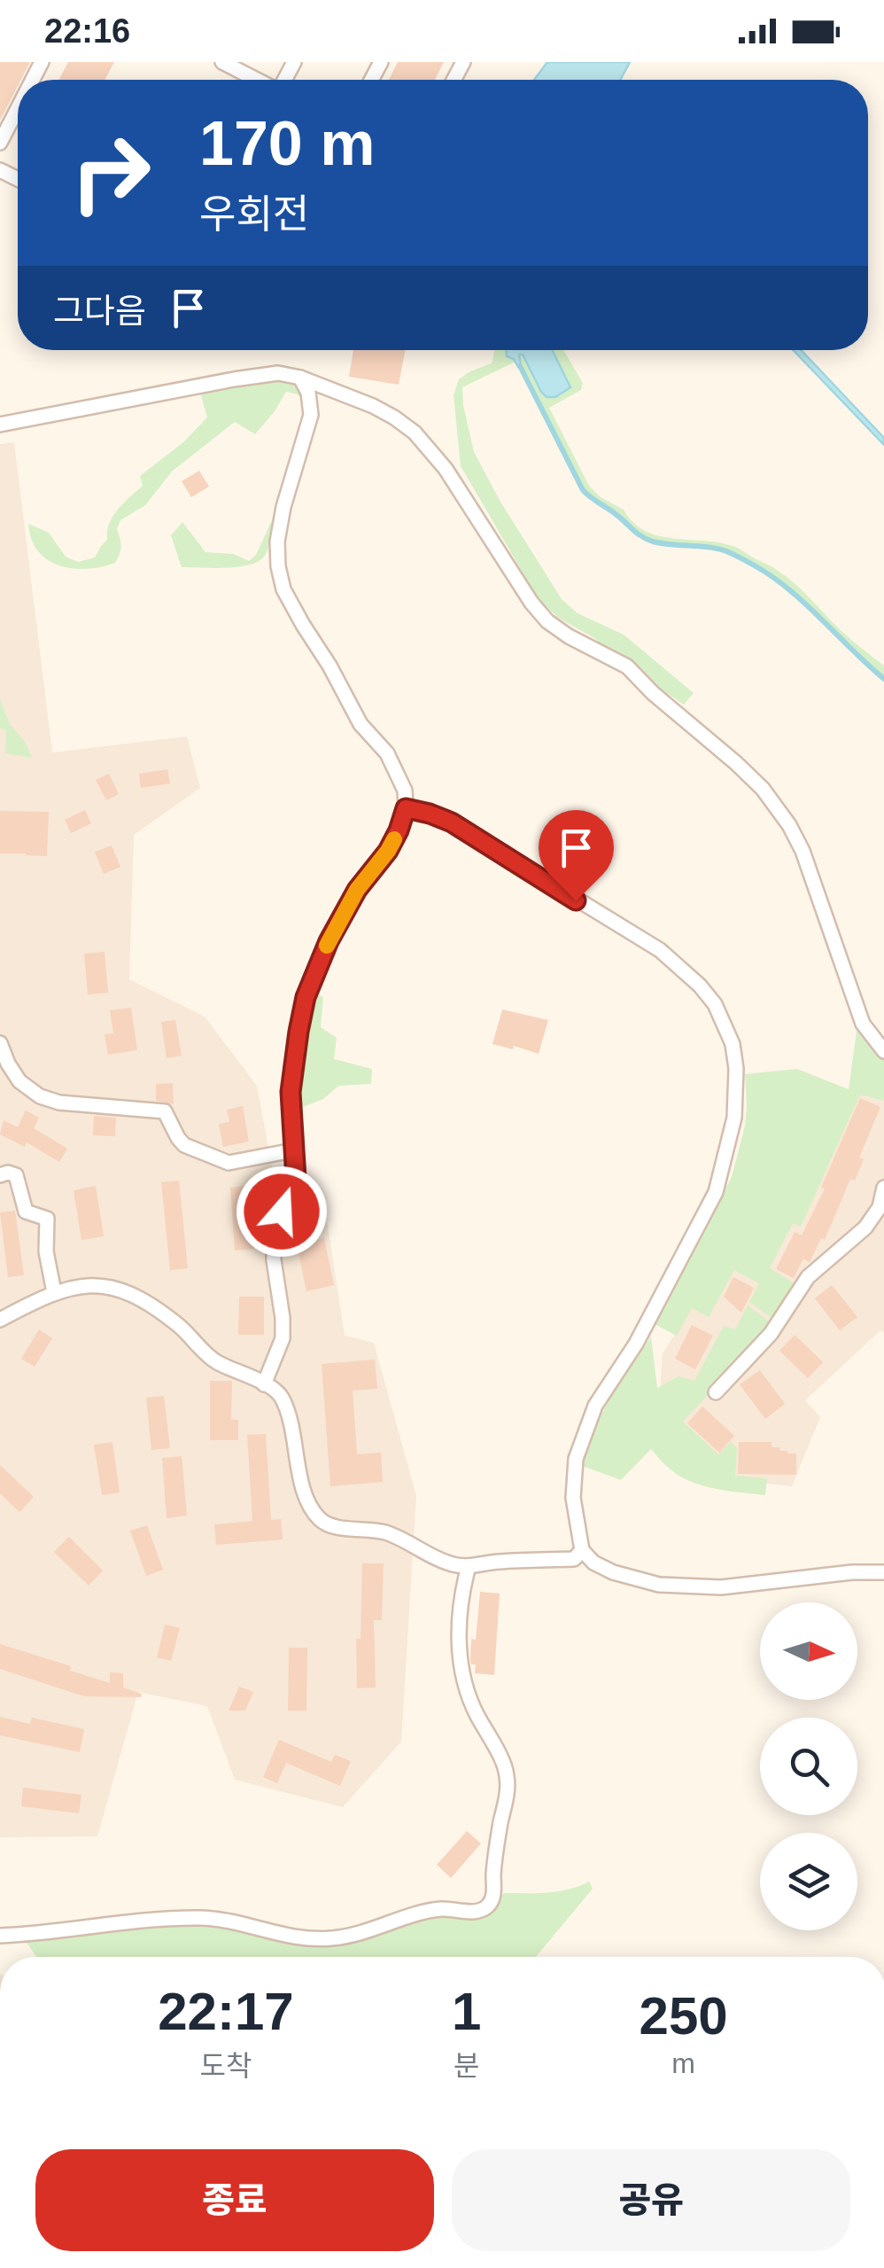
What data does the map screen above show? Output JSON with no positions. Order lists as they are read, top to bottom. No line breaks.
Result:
{"north":"right","page":{"status":"22:16","turn":["170 m","우회전"],"then":"그다음","eta":["22:17","도착","1","분","250","m"],"buttons":["종료","공유"]}}
